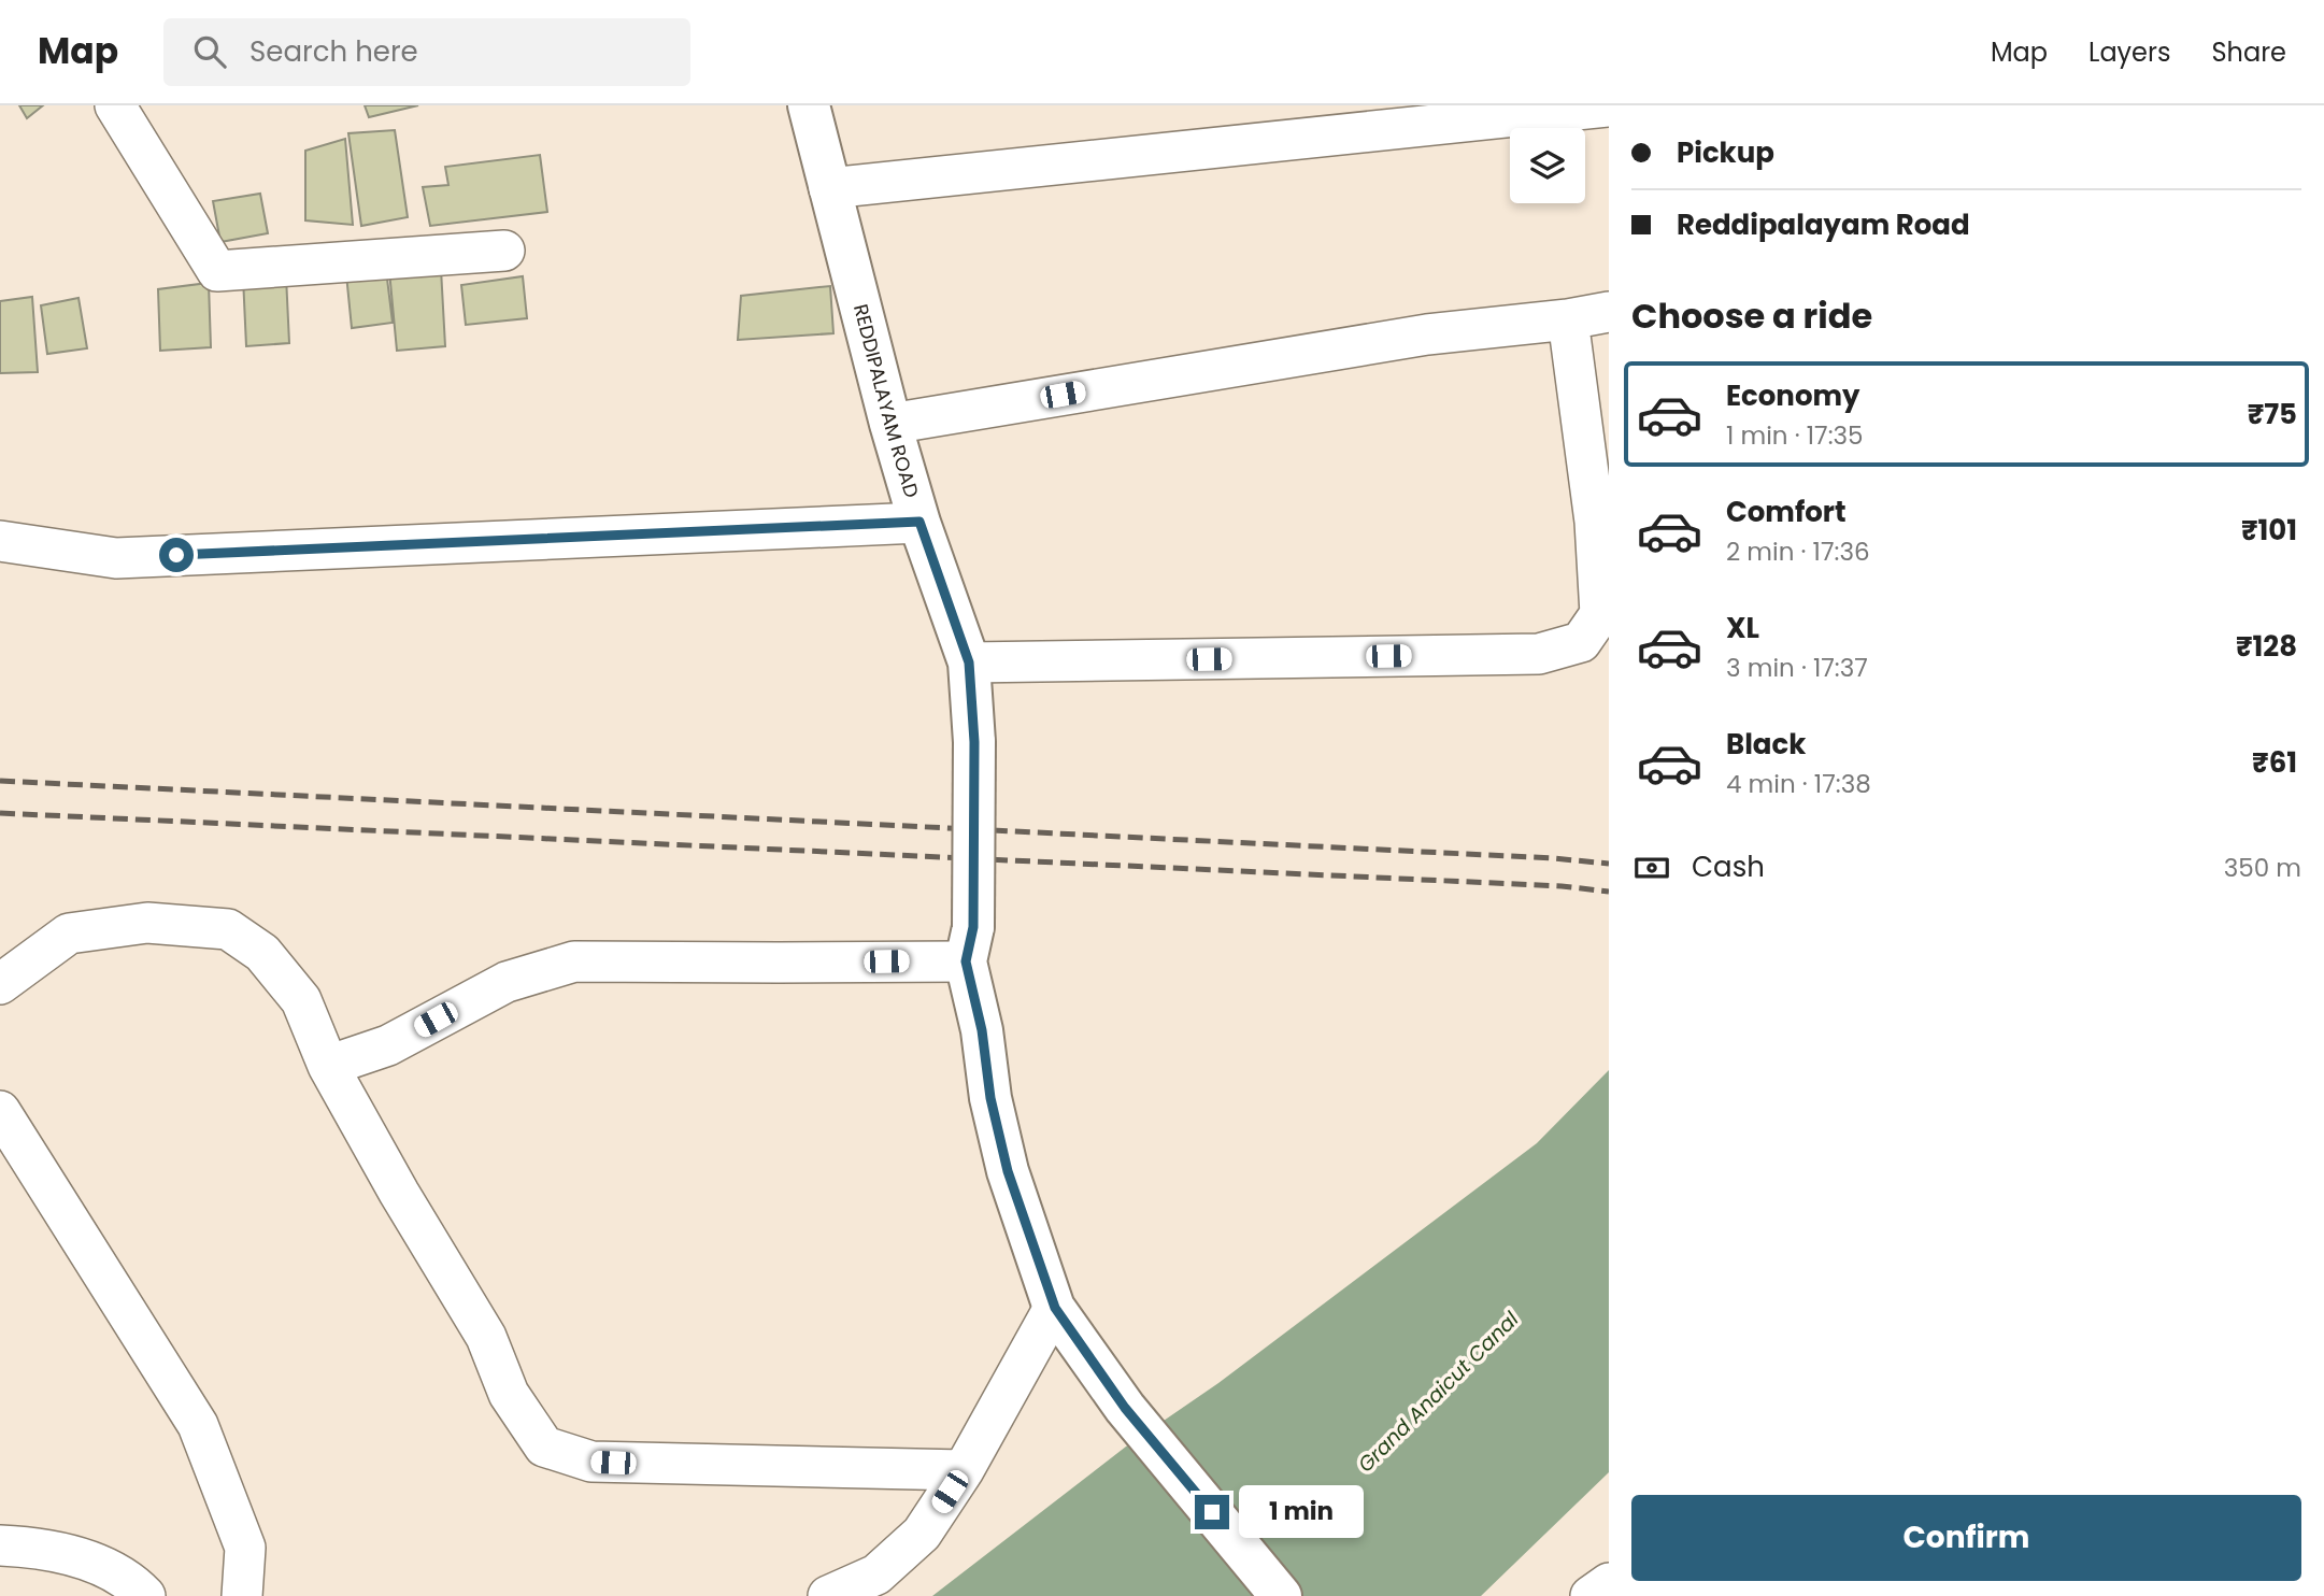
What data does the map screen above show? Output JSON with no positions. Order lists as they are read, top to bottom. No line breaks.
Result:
{"streets":{"street":["REDDIPALAYAM ROAD"]},"water":["Grand Anaicut Canal"],"page":{"header":"Map","search":"Search here","nav":["Map","Layers","Share"],"banner":["Pickup","Reddipalayam Road"],"heading":"Choose a ride","list":[{"name":"Economy","note":"1 min · 17:35","value":"₹75"},{"name":"Comfort","note":"2 min · 17:36","value":"₹101"},{"name":"XL","note":"3 min · 17:37","value":"₹128"},{"name":"Black","note":"4 min · 17:38","value":"₹61"}],"pay":["Cash","350 m"],"buttons":"Confirm","bubble":"1 min"}}
